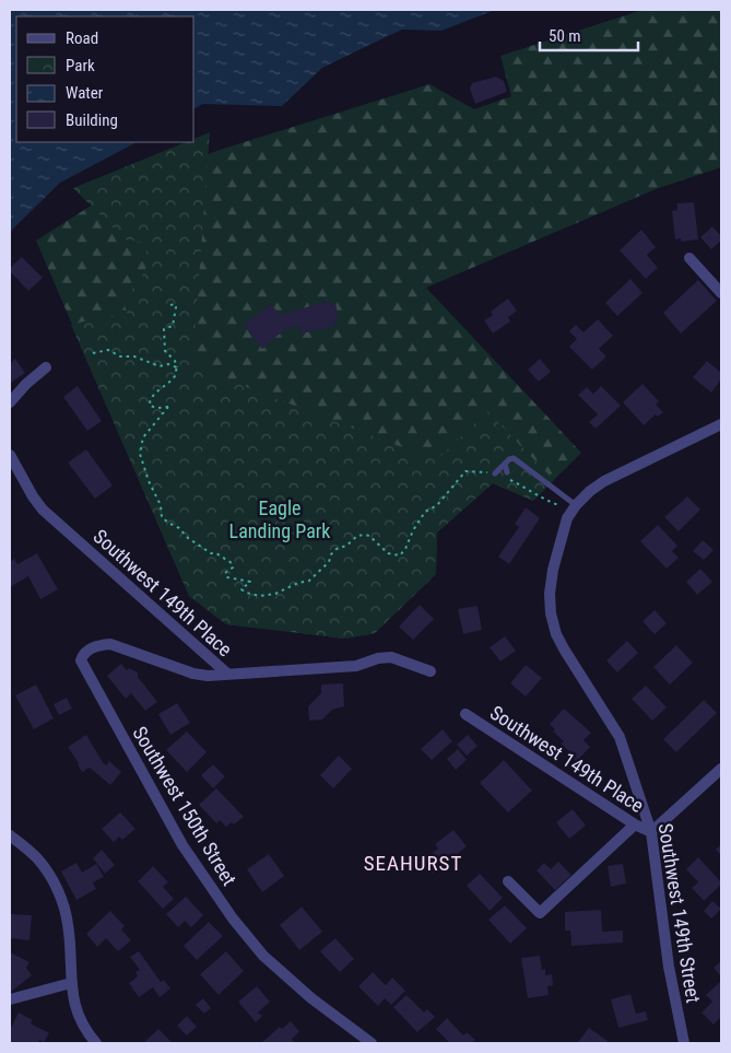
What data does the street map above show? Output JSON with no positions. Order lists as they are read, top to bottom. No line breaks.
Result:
{"streets":{"street":["Southwest 149th Place","Southwest 150th Street","Southwest 149th Street"]},"crossings":[["Southwest 149th Place","Southwest 150th Street"],["Southwest 149th Place","Southwest 149th Street"]],"districts":["SEAHURST"],"parks":["Eagle Landing Park"],"legend":["Road","Park","Water","Building"],"scale_bar":"50 m"}
